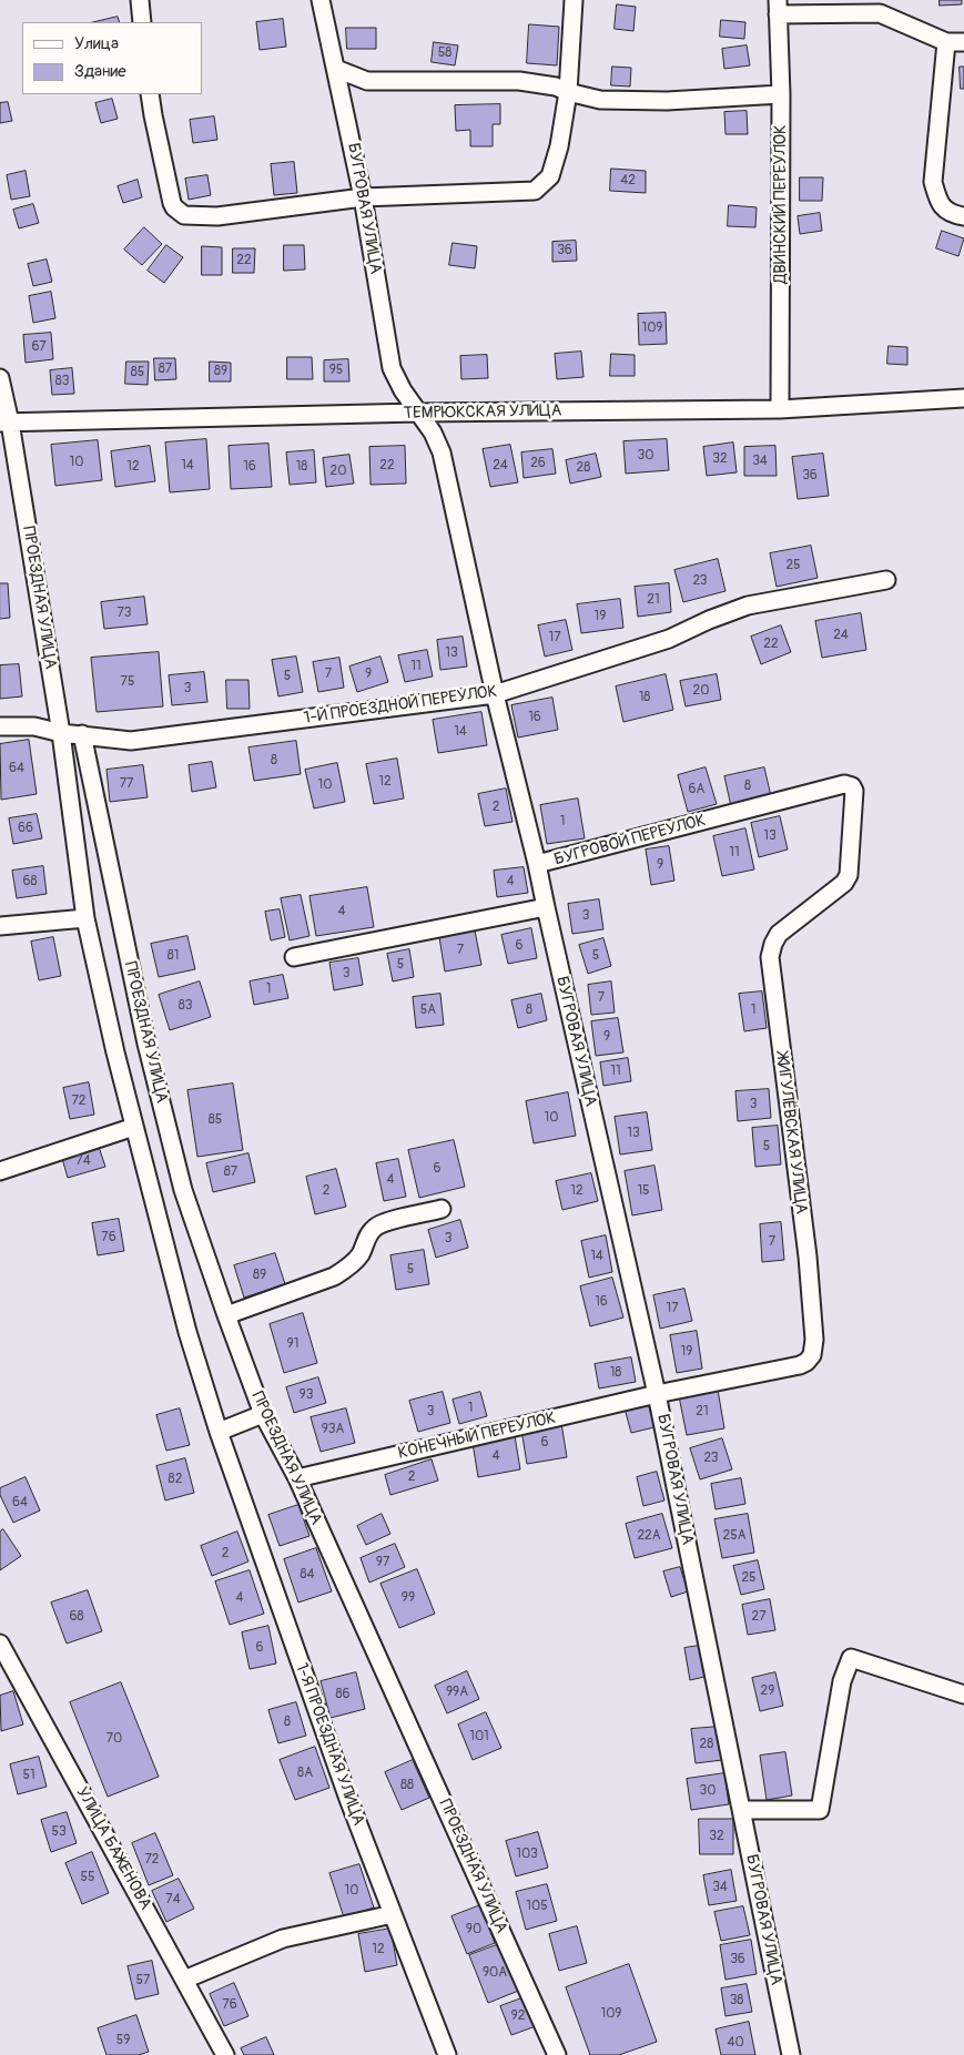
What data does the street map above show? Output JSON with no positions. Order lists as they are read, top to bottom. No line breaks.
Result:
{"streets":{"street":["ДВИНСКИЙ ПЕРЕУЛОК","БУГРОВАЯ УЛИЦА","ТЕМРЮКСКАЯ УЛИЦА","ПРОЕЗДНАЯ УЛИЦА","1-Й ПРОЕЗДНОЙ ПЕРЕУЛОК","БУГРОВОЙ ПЕРЕУЛОК","ЖИГУЛЁВСКАЯ УЛИЦА","КОНЕЧНЫЙ ПЕРЕУЛОК","1-Я ПРОЕЗДНАЯ УЛИЦА","УЛИЦА БАЖЕНОВА"]},"crossings":[["ДВИНСКИЙ ПЕРЕУЛОК","ТЕМРЮКСКАЯ УЛИЦА"],["БУГРОВАЯ УЛИЦА","ТЕМРЮКСКАЯ УЛИЦА"],["БУГРОВАЯ УЛИЦА","1-Й ПРОЕЗДНОЙ ПЕРЕУЛОК"],["БУГРОВАЯ УЛИЦА","БУГРОВОЙ ПЕРЕУЛОК"],["БУГРОВАЯ УЛИЦА","ЖИГУЛЁВСКАЯ УЛИЦА"],["БУГРОВАЯ УЛИЦА","КОНЕЧНЫЙ ПЕРЕУЛОК"],["ТЕМРЮКСКАЯ УЛИЦА","ПРОЕЗДНАЯ УЛИЦА"],["ПРОЕЗДНАЯ УЛИЦА","1-Й ПРОЕЗДНОЙ ПЕРЕУЛОК"],["ПРОЕЗДНАЯ УЛИЦА","КОНЕЧНЫЙ ПЕРЕУЛОК"],["ПРОЕЗДНАЯ УЛИЦА","1-Я ПРОЕЗДНАЯ УЛИЦА"],["БУГРОВОЙ ПЕРЕУЛОК","ЖИГУЛЁВСКАЯ УЛИЦА"],["ЖИГУЛЁВСКАЯ УЛИЦА","КОНЕЧНЫЙ ПЕРЕУЛОК"]],"house_numbers":["58","42","36","22","109","67","87","95","89","85","83","30","32","34","10","26","14","22","24","12","16","18","28","20","36","25","23","21","73","19","24","17","22","13","11","7","9","5","75","3","20","18","16","14","8","64","12","77","10","8","6А","2","1","66","13","11","9","68","4","4","3","6","7","81","5","5","3","1","7","83","5А","8","1","9","11","72","3","10","85","13","5","74","6","87","4","2","12","15","76","3","7","14","5","89","16","17","91","19","18","93","1","3","21","93А","6","4","23","2","82","64","22А","25А","2","97","84","25","4","99","68","27","6","29","99А","86","8","101","70","28","8А","51","88","30","53","32","103","72","55","34","10","74","105","90","12","36","90А","57","38","76","109","92","59","40"],"legend":["Улица","Здание"]}
